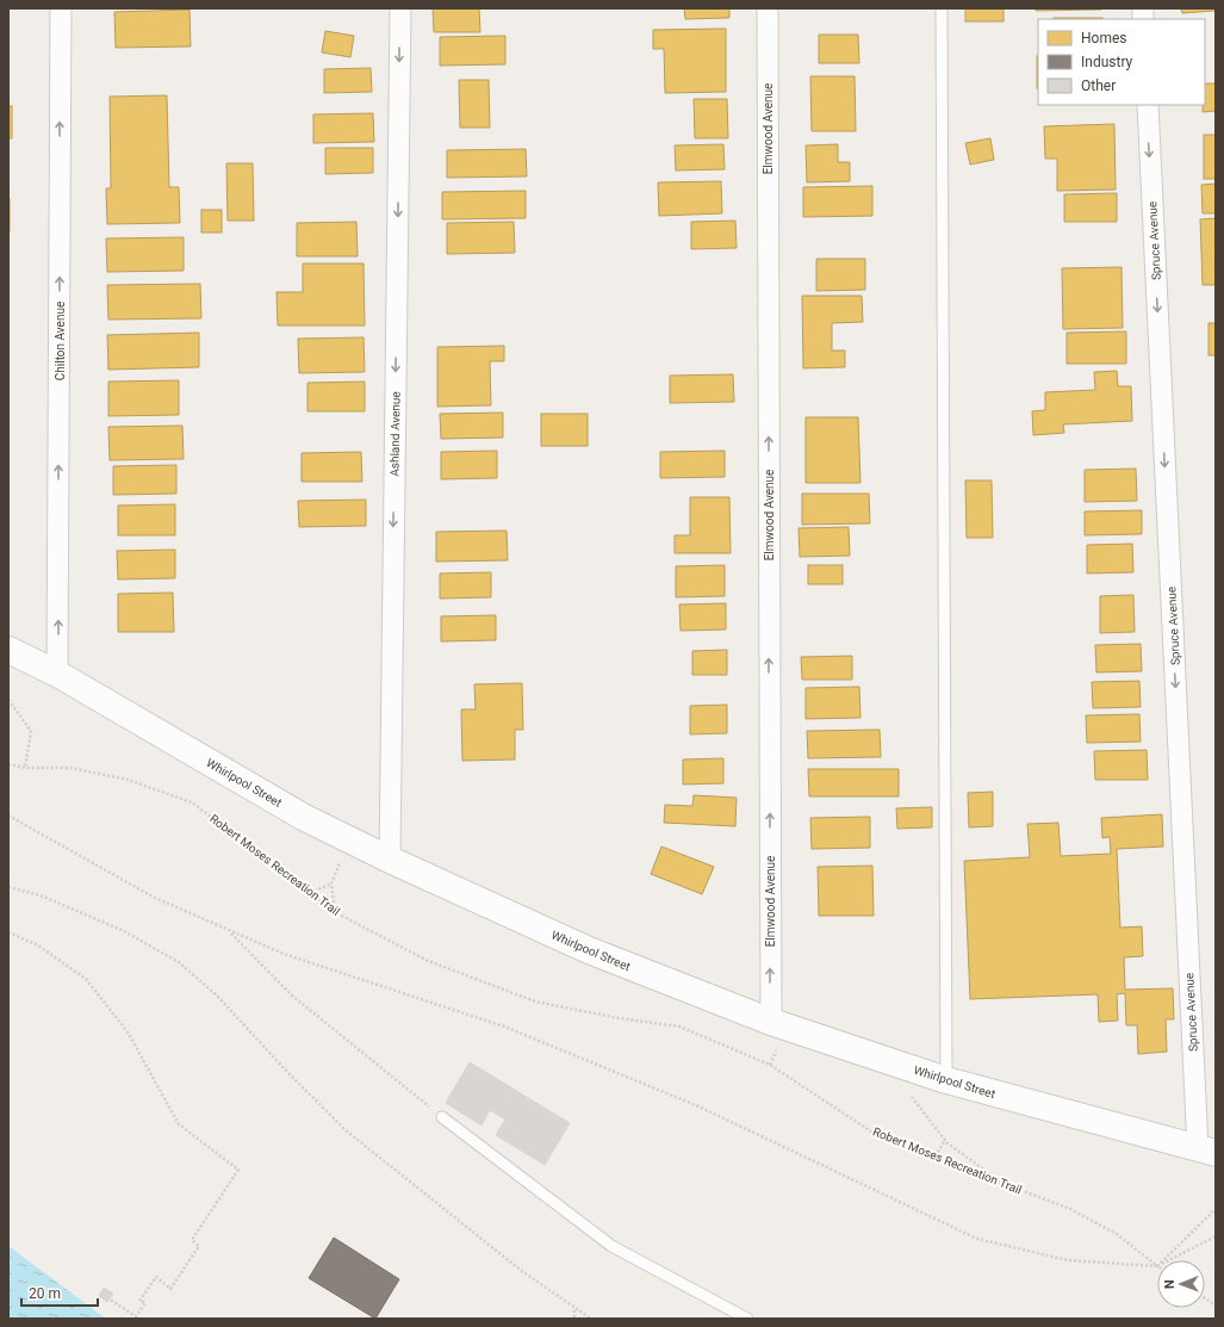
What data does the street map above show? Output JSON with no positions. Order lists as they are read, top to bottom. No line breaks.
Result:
{"streets":{"street":["Elmwood Avenue","Spruce Avenue","Chilton Avenue","Ashland Avenue","Whirlpool Street"],"path":["Robert Moses Recreation Trail"]},"crossings":[["Elmwood Avenue","Whirlpool Street"],["Spruce Avenue","Whirlpool Street"],["Chilton Avenue","Whirlpool Street"],["Ashland Avenue","Whirlpool Street"]],"one_way":["Elmwood Avenue","Spruce Avenue","Chilton Avenue","Ashland Avenue"],"legend":["Homes","Industry","Other"],"scale_bar":"20 m","north":"left"}
